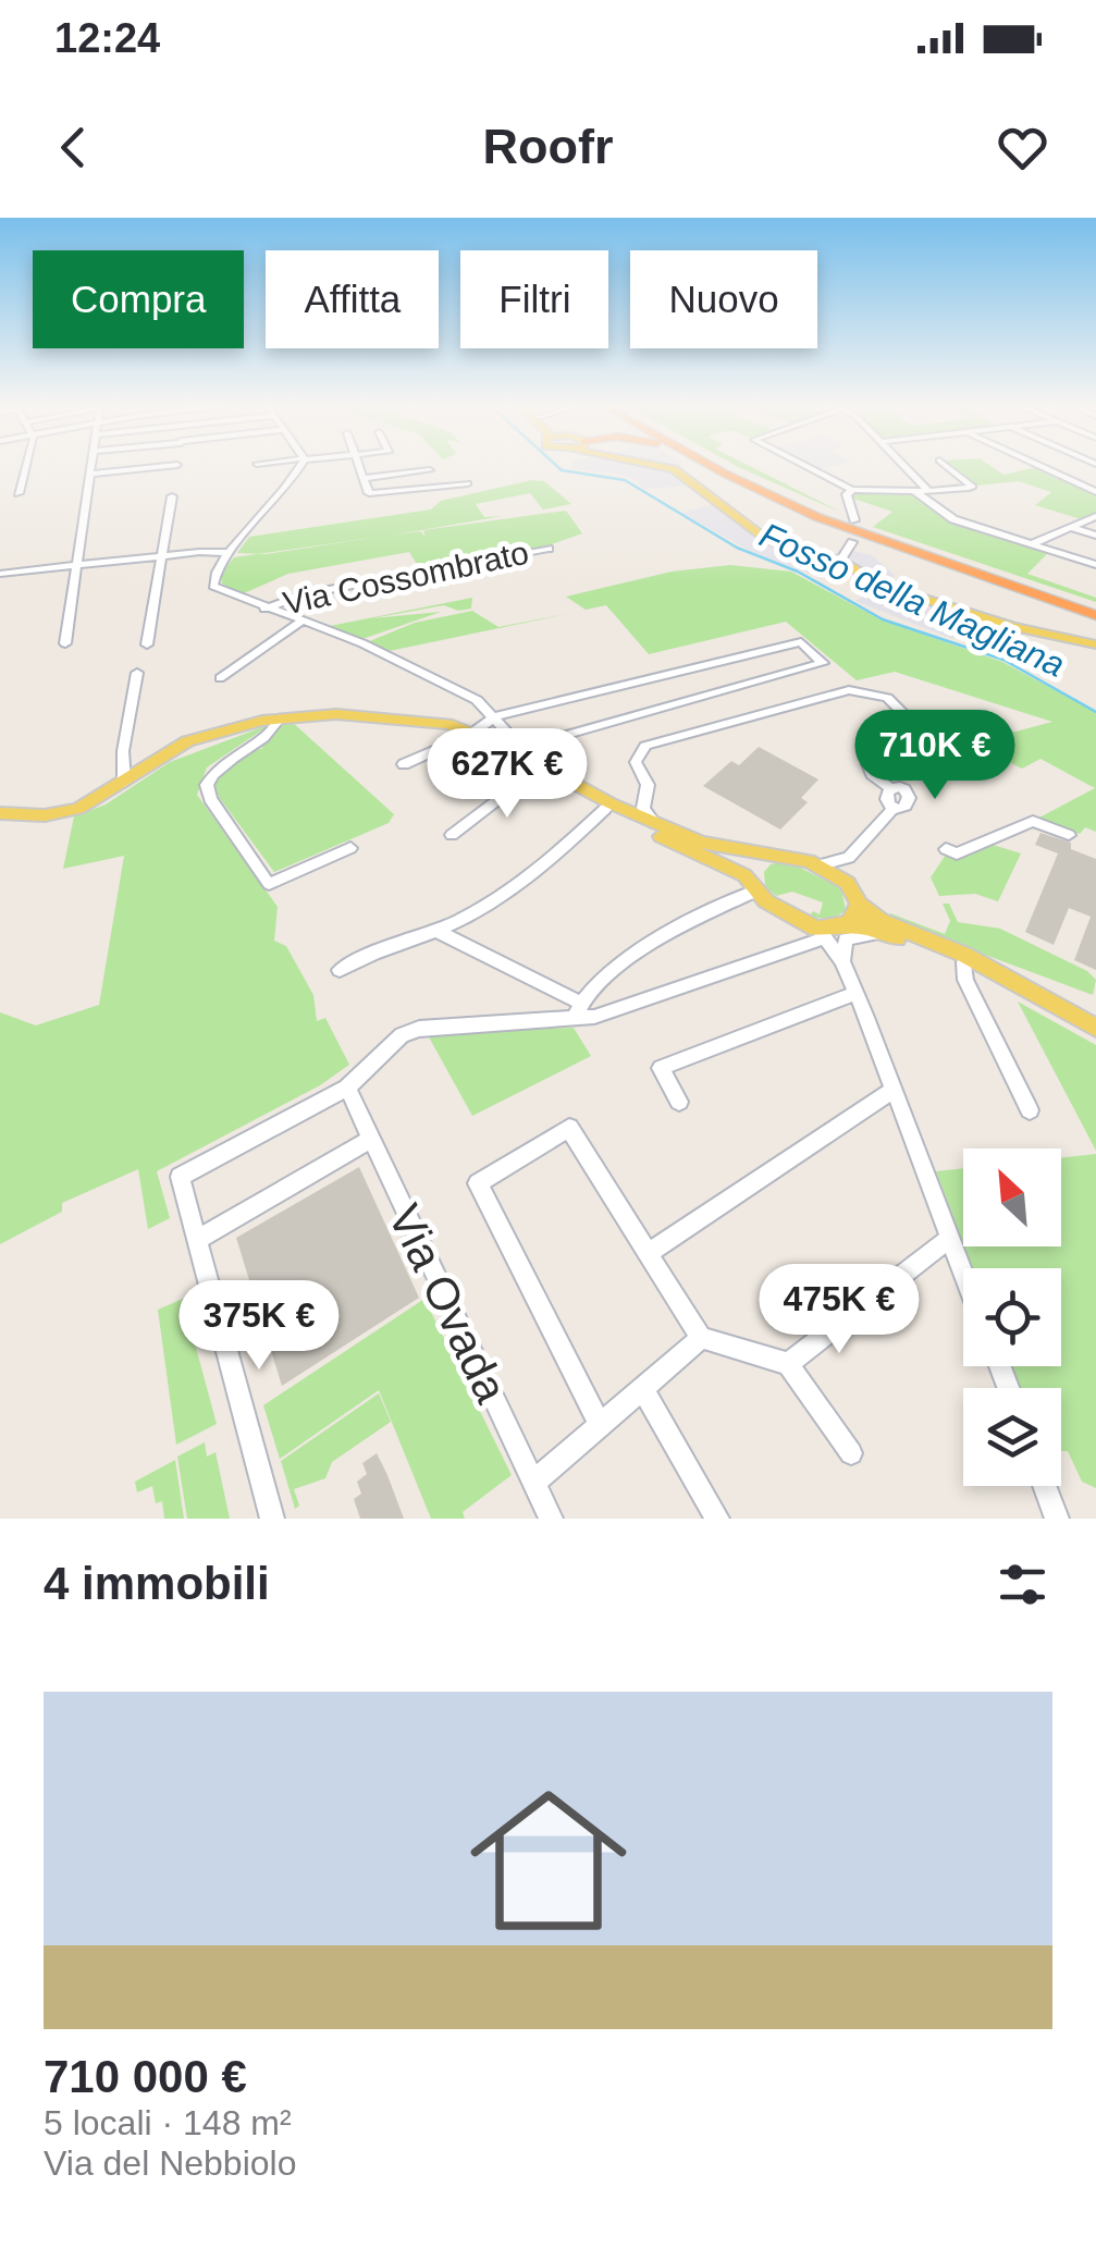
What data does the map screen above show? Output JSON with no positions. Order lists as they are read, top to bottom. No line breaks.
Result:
{"streets":{"street":["Via Cossombrato","Via Ovada"]},"water":["Fosso della Magliana"],"north":"top left","page":{"status":"12:24","header":"Roofr","chip":["Compra","Affitta","Filtri","Nuovo"],"price":["710K €","627K €","475K €","375K €"],"heading":"4 immobili","list":[{"name":"710 000 €","note":"5 locali · 148 m² · Via del Nebbiolo"}]}}
